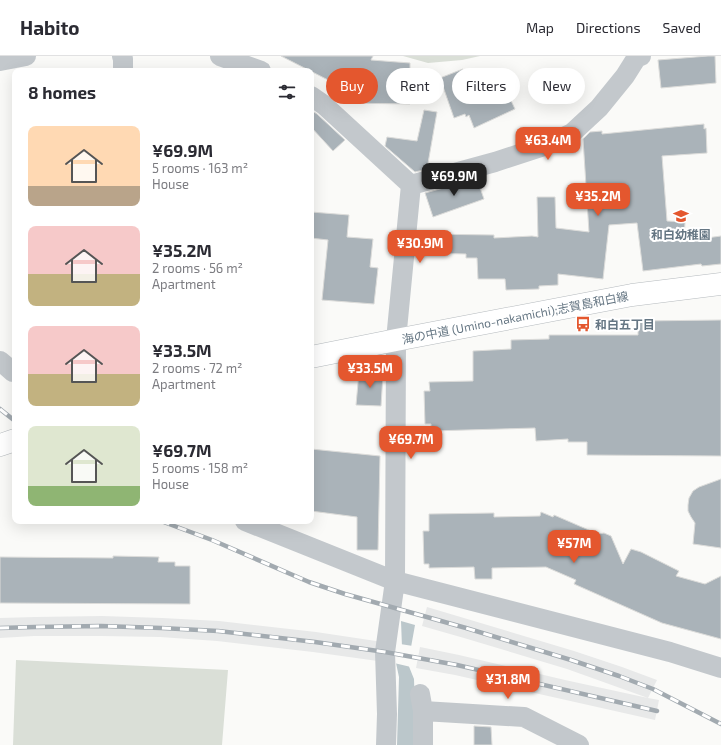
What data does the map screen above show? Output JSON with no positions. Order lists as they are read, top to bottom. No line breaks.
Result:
{"streets":{"main road":["海の中道 (Umino-nakamichi);志賀島和白線"]},"places":{"school or university":["和白幼稚園"],"bus stop":["和白五丁目"]},"page":{"header":"Habito","nav":["Map","Directions","Saved"],"chip":["Buy","Rent","Filters","New"],"heading":"8 homes","list":[{"name":"¥69.9M","note":"5 rooms · 163 m² · House"},{"name":"¥35.2M","note":"2 rooms · 56 m² · Apartment"},{"name":"¥33.5M","note":"2 rooms · 72 m² · Apartment"},{"name":"¥69.7M","note":"5 rooms · 158 m² · House"}],"price":["¥63.4M","¥69.9M","¥35.2M","¥30.9M","¥33.5M","¥69.7M","¥57M","¥31.8M"]}}
